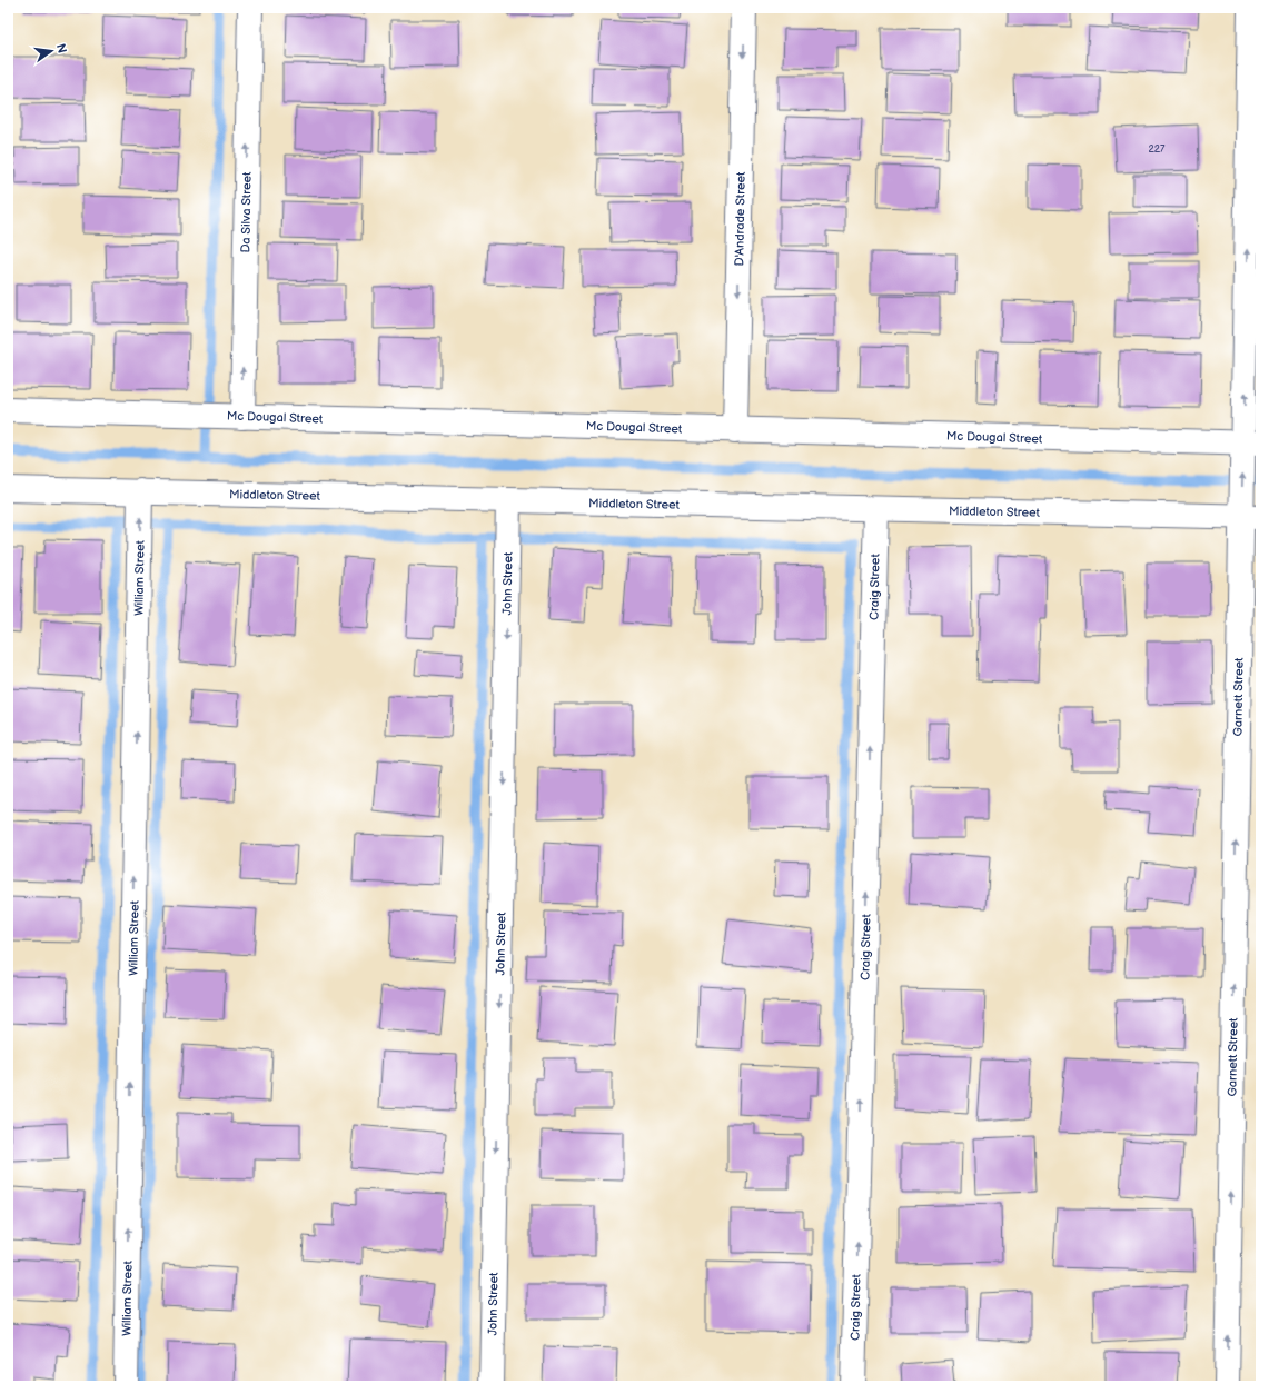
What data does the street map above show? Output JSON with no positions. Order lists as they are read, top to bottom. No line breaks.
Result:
{"streets":{"street":["Da Silva Street","D'Andrade Street","Mc Dougal Street","Middleton Street","William Street","John Street","Craig Street","Garnett Street"]},"crossings":[["Da Silva Street","Mc Dougal Street"],["D'Andrade Street","Mc Dougal Street"],["Mc Dougal Street","Garnett Street"],["Middleton Street","William Street"],["Middleton Street","John Street"],["Middleton Street","Craig Street"],["Middleton Street","Garnett Street"]],"one_way":["Da Silva Street","D'Andrade Street","William Street","John Street","Craig Street","Garnett Street"],"house_numbers":["227"],"north":"right"}
